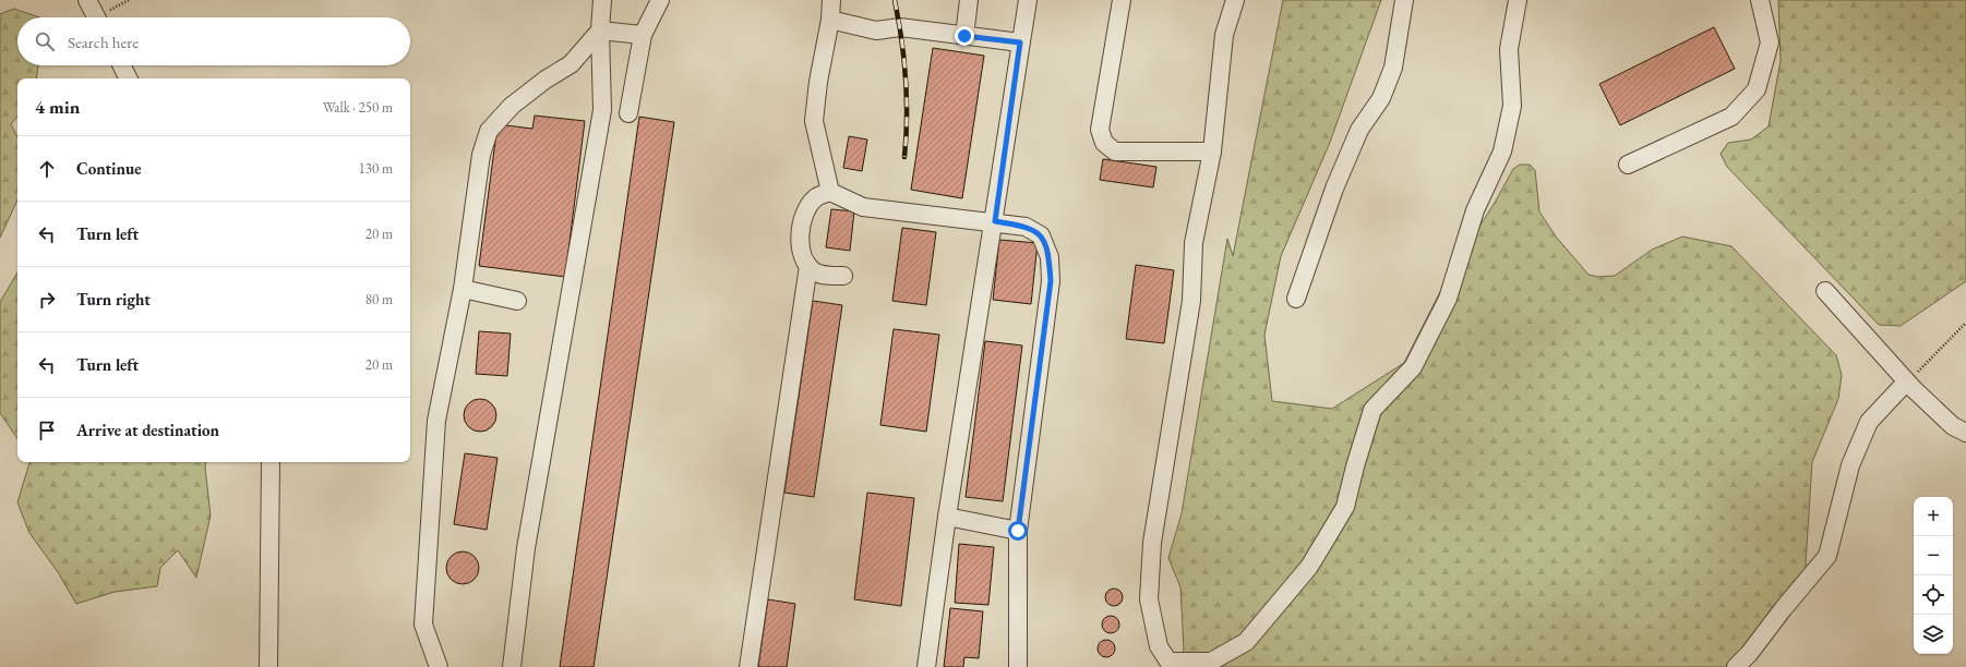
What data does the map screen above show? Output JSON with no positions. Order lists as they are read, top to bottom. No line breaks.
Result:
{"page":{"search":"Search here","heading":["4 min","Walk · 250 m"],"list":[["Continue","130 m"],["Turn left","20 m"],["Turn right","80 m"],["Turn left","20 m"],"Arrive at destination"],"map_buttons":["+","−"]}}
